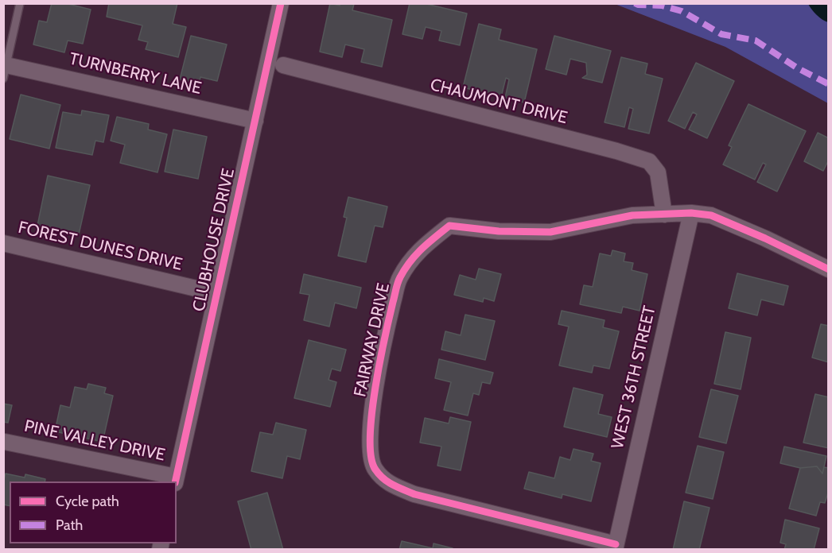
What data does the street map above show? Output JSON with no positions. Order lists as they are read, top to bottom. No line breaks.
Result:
{"streets":{"street":["TURNBERRY LANE","CHAUMONT DRIVE","CLUBHOUSE DRIVE","FOREST DUNES DRIVE","FAIRWAY DRIVE","WEST 36TH STREET","PINE VALLEY DRIVE"]},"crossings":[["TURNBERRY LANE","CLUBHOUSE DRIVE"],["CHAUMONT DRIVE","FAIRWAY DRIVE"],["CLUBHOUSE DRIVE","FOREST DUNES DRIVE"],["CLUBHOUSE DRIVE","PINE VALLEY DRIVE"],["FAIRWAY DRIVE","WEST 36TH STREET"]],"legend":["Cycle path","Path"]}
